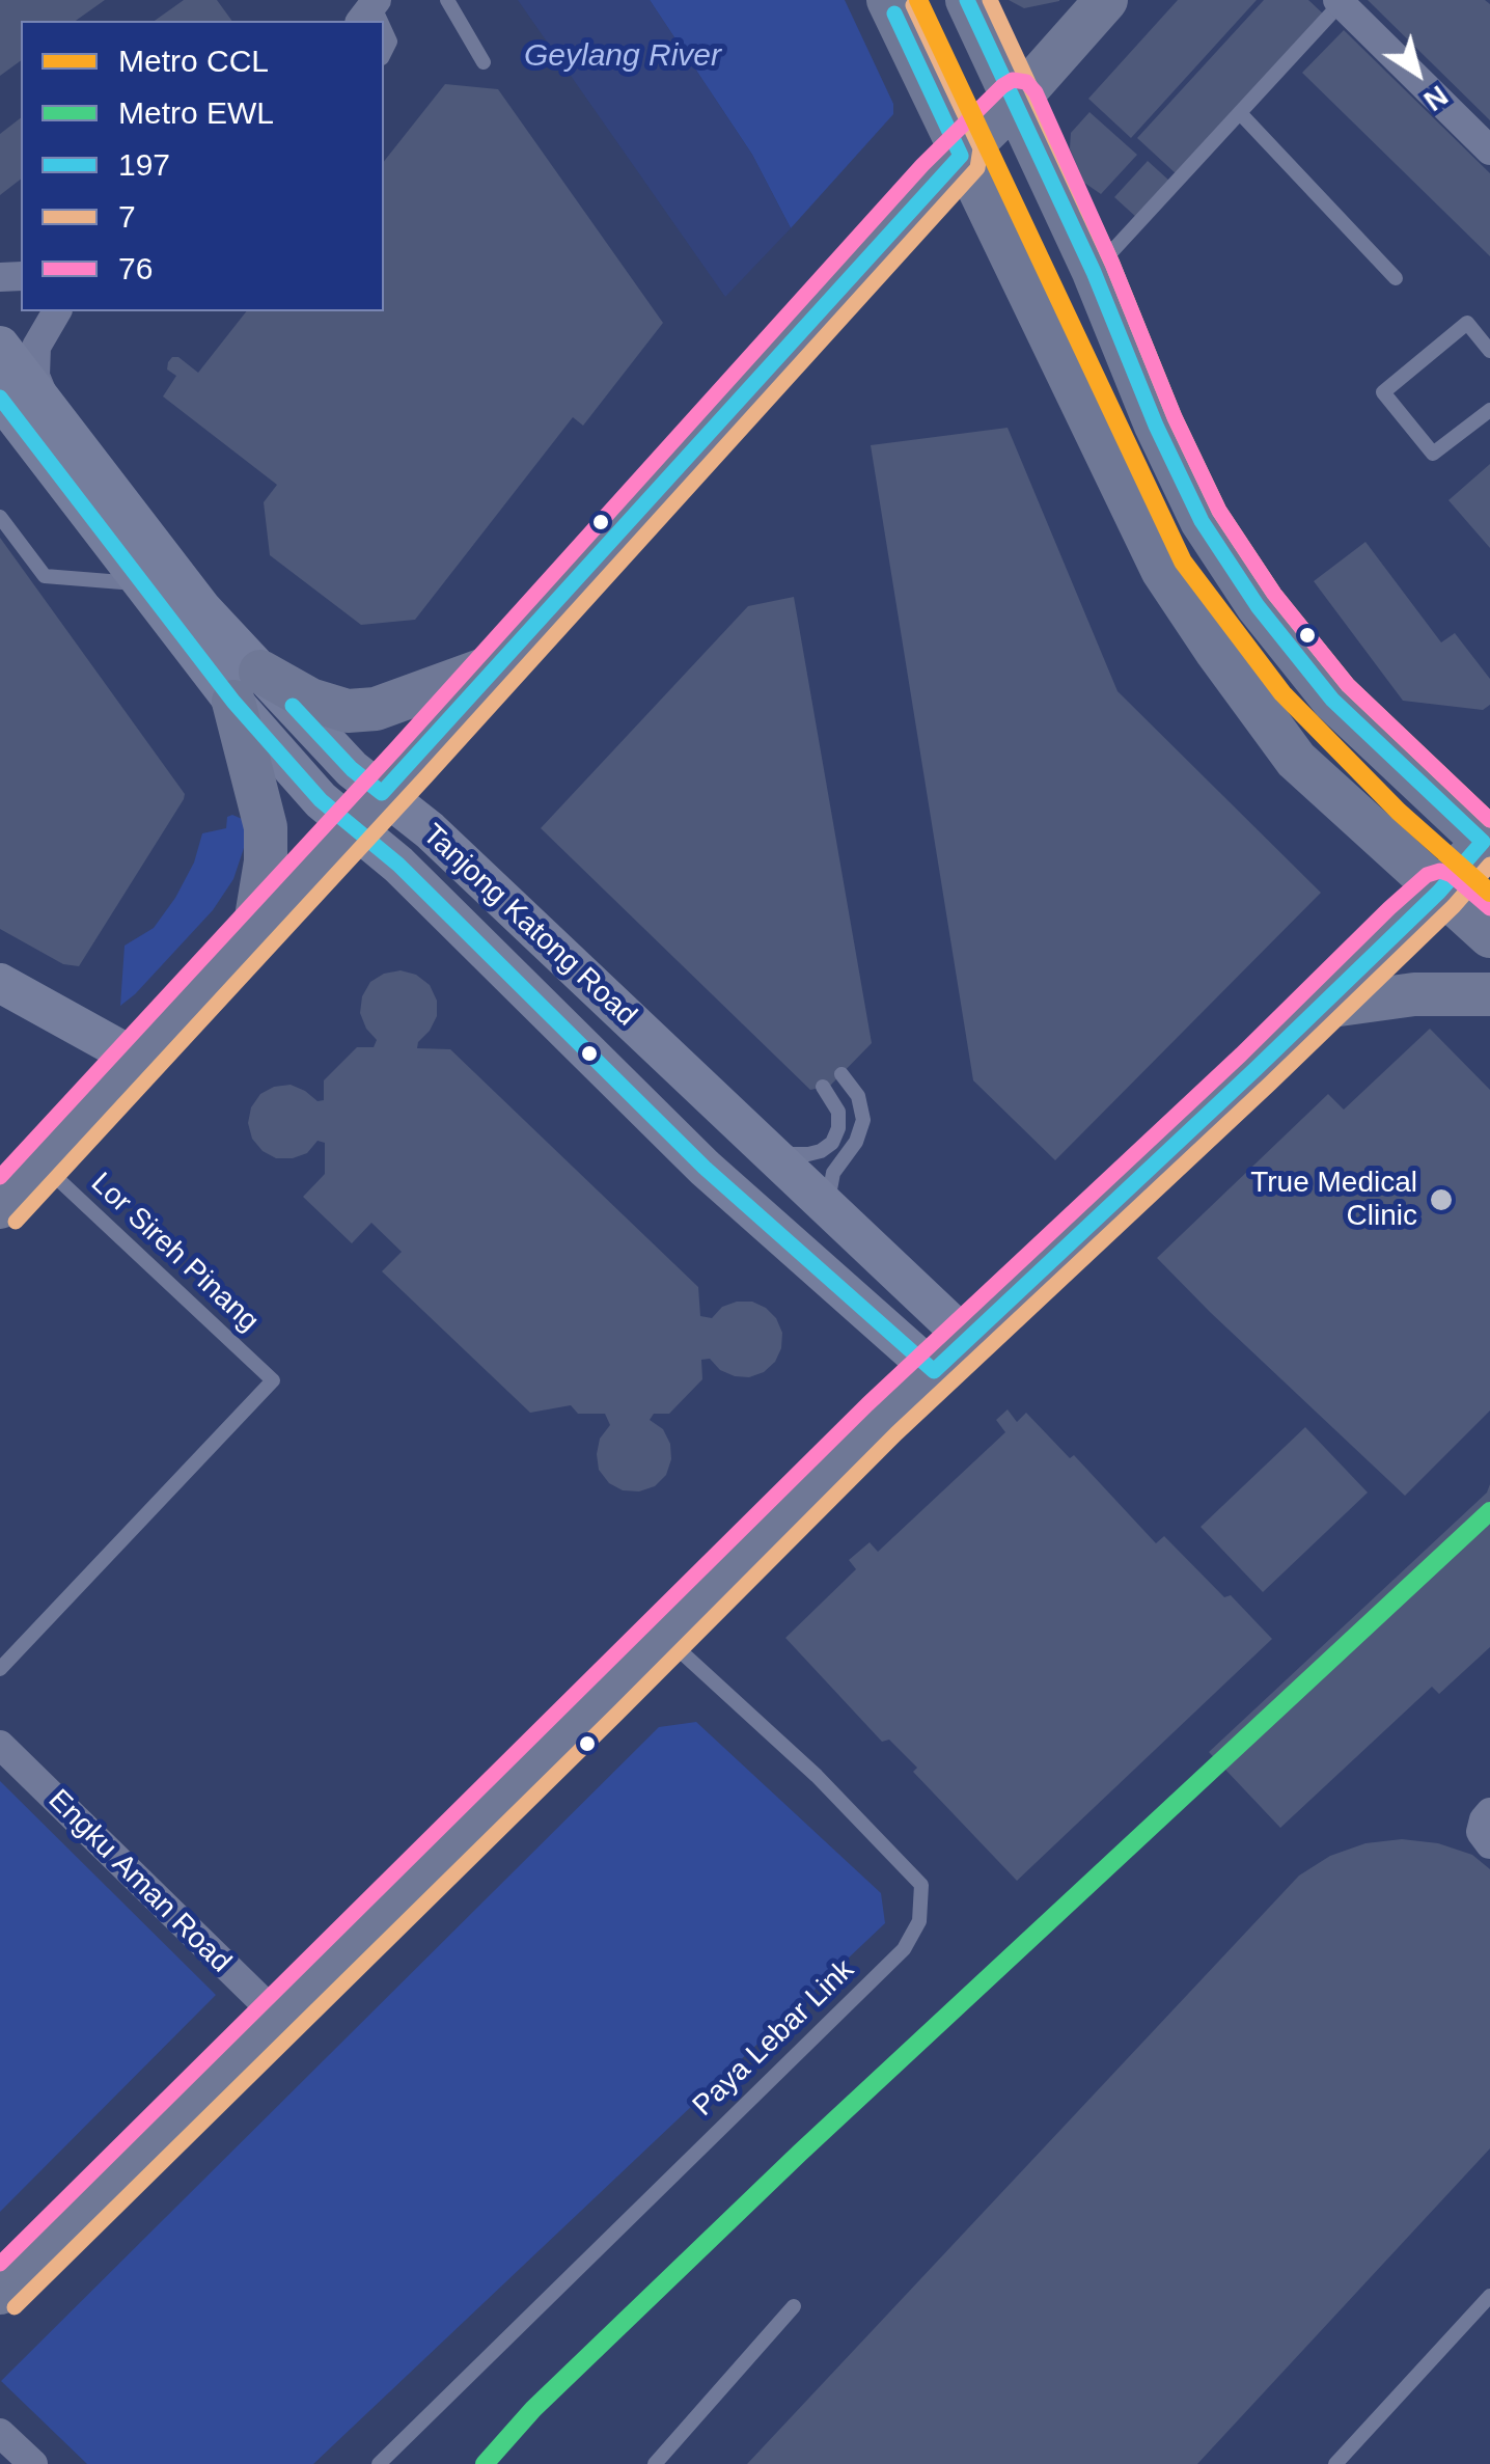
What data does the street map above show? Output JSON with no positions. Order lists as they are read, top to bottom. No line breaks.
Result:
{"streets":{"main road":["Tanjong Katong Road"],"street":["Engku Aman Road"],"lane":["Lor Sireh Pinang","Paya Lebar Link"]},"water":["Geylang River"],"places":["True Medical Clinic"],"lines":["metro line CCL","transit line 197","transit line 7","transit line 76","metro line EWL"],"legend":["Metro CCL","Metro EWL","197","7","76"],"north":"bottom right"}
